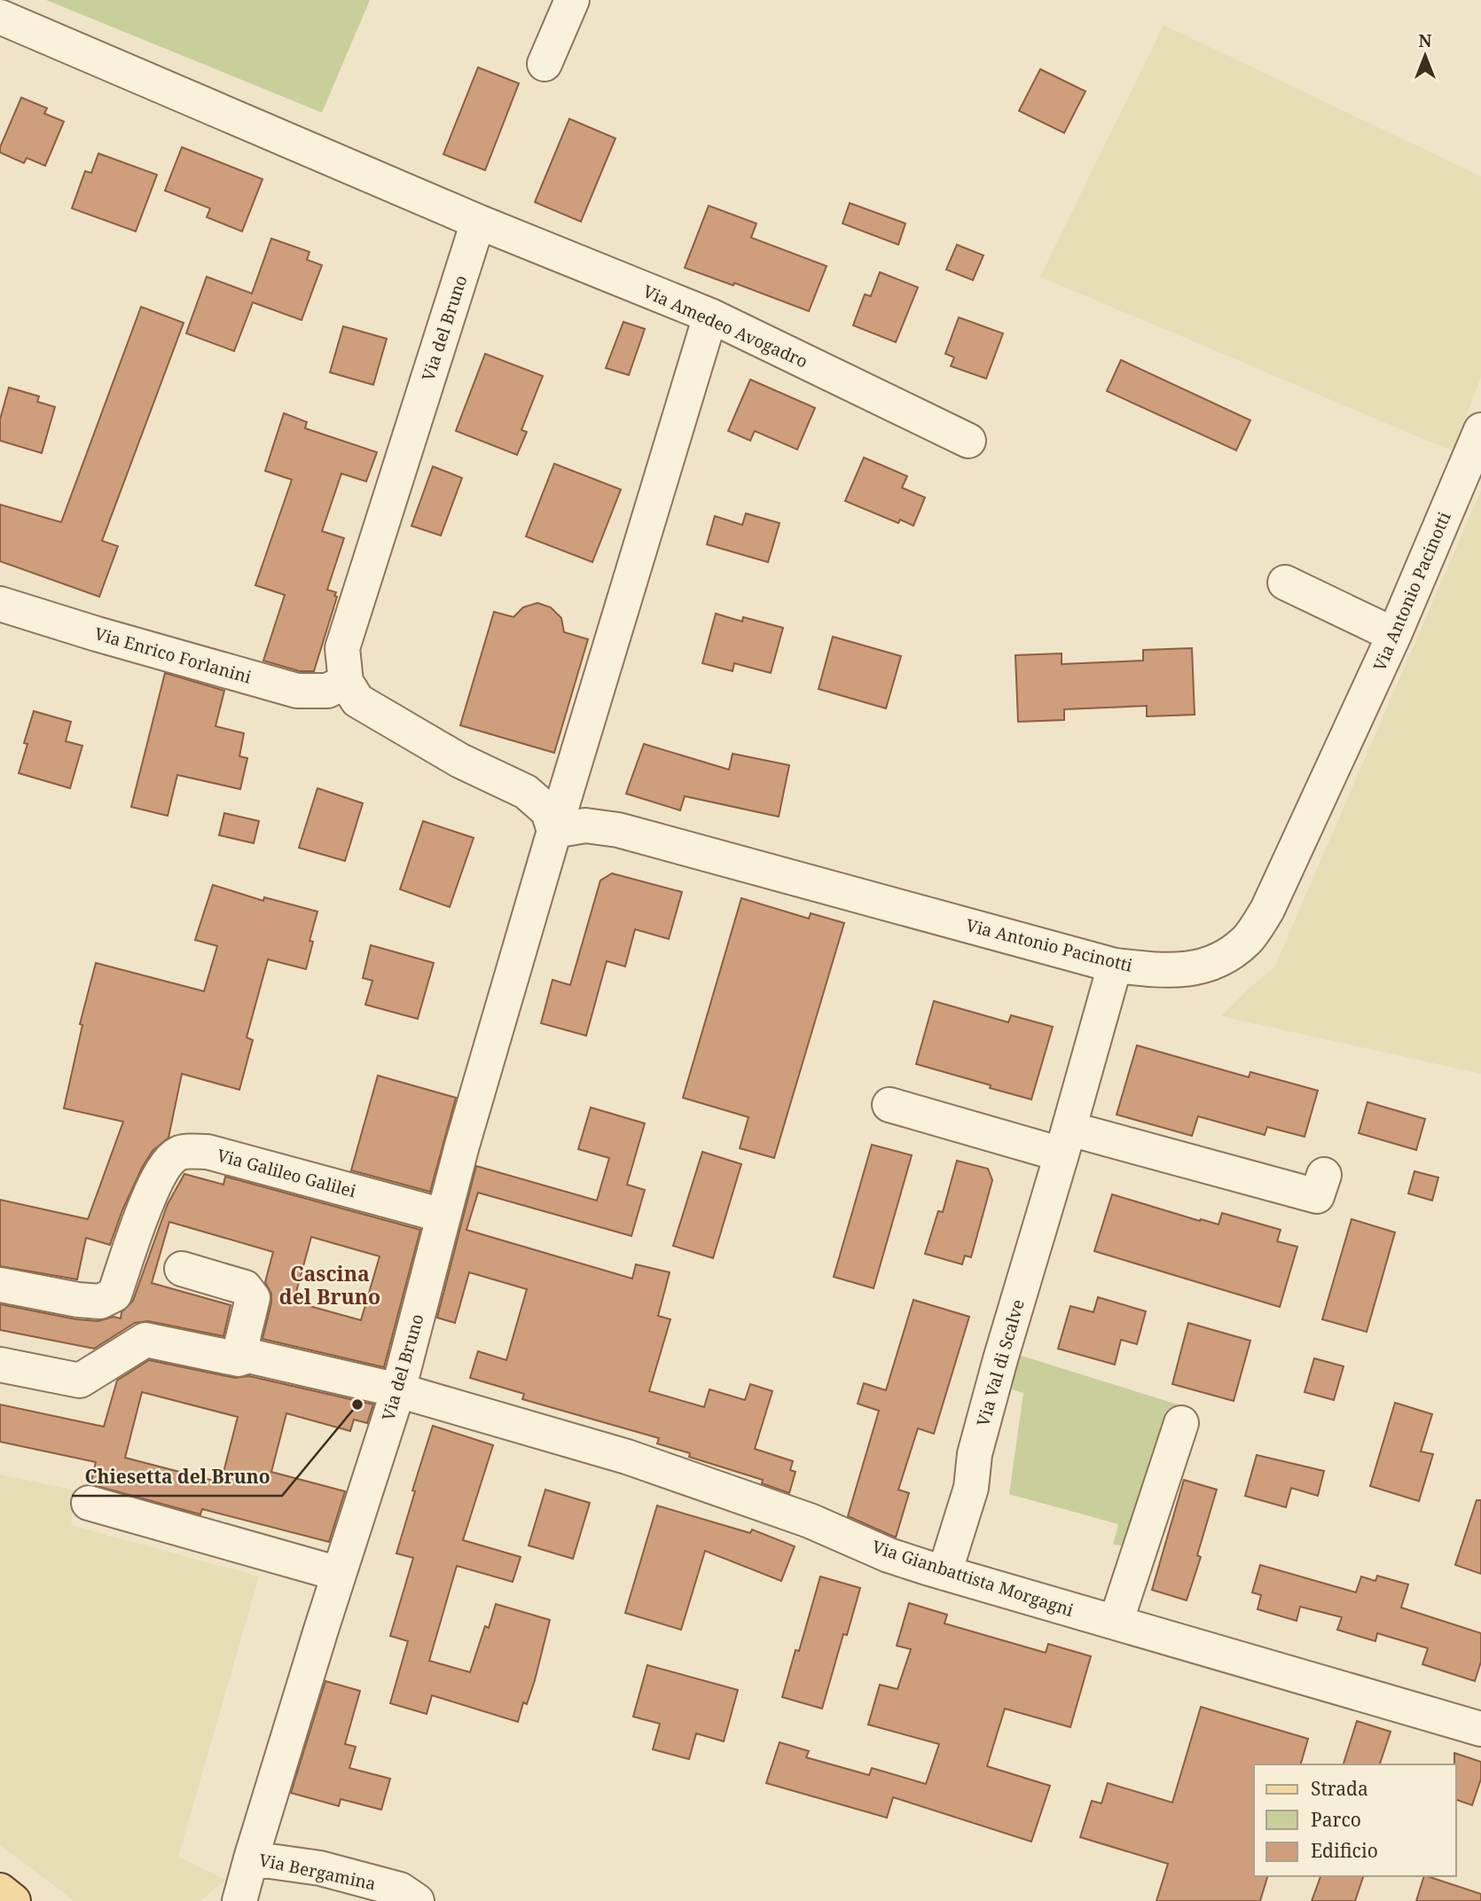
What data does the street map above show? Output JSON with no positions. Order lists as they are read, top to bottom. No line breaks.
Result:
{"streets":{"street":["Via Amedeo Avogadro","Via del Bruno","Via Antonio Pacinotti","Via Enrico Forlanini","Via Galileo Galilei","Via Val di Scalve","Via Gianbattista Morgagni","Via Bergamina"]},"crossings":[["Via Amedeo Avogadro","Via del Bruno"],["Via del Bruno","Via Antonio Pacinotti"],["Via del Bruno","Via Enrico Forlanini"],["Via del Bruno","Via Galileo Galilei"],["Via del Bruno","Via Gianbattista Morgagni"],["Via del Bruno","Via Bergamina"],["Via Antonio Pacinotti","Via Val di Scalve"],["Via Val di Scalve","Via Gianbattista Morgagni"]],"districts":["Cascina del Bruno"],"places":["Chiesetta del Bruno"],"legend":["Strada","Parco","Edificio"],"north":"top"}
